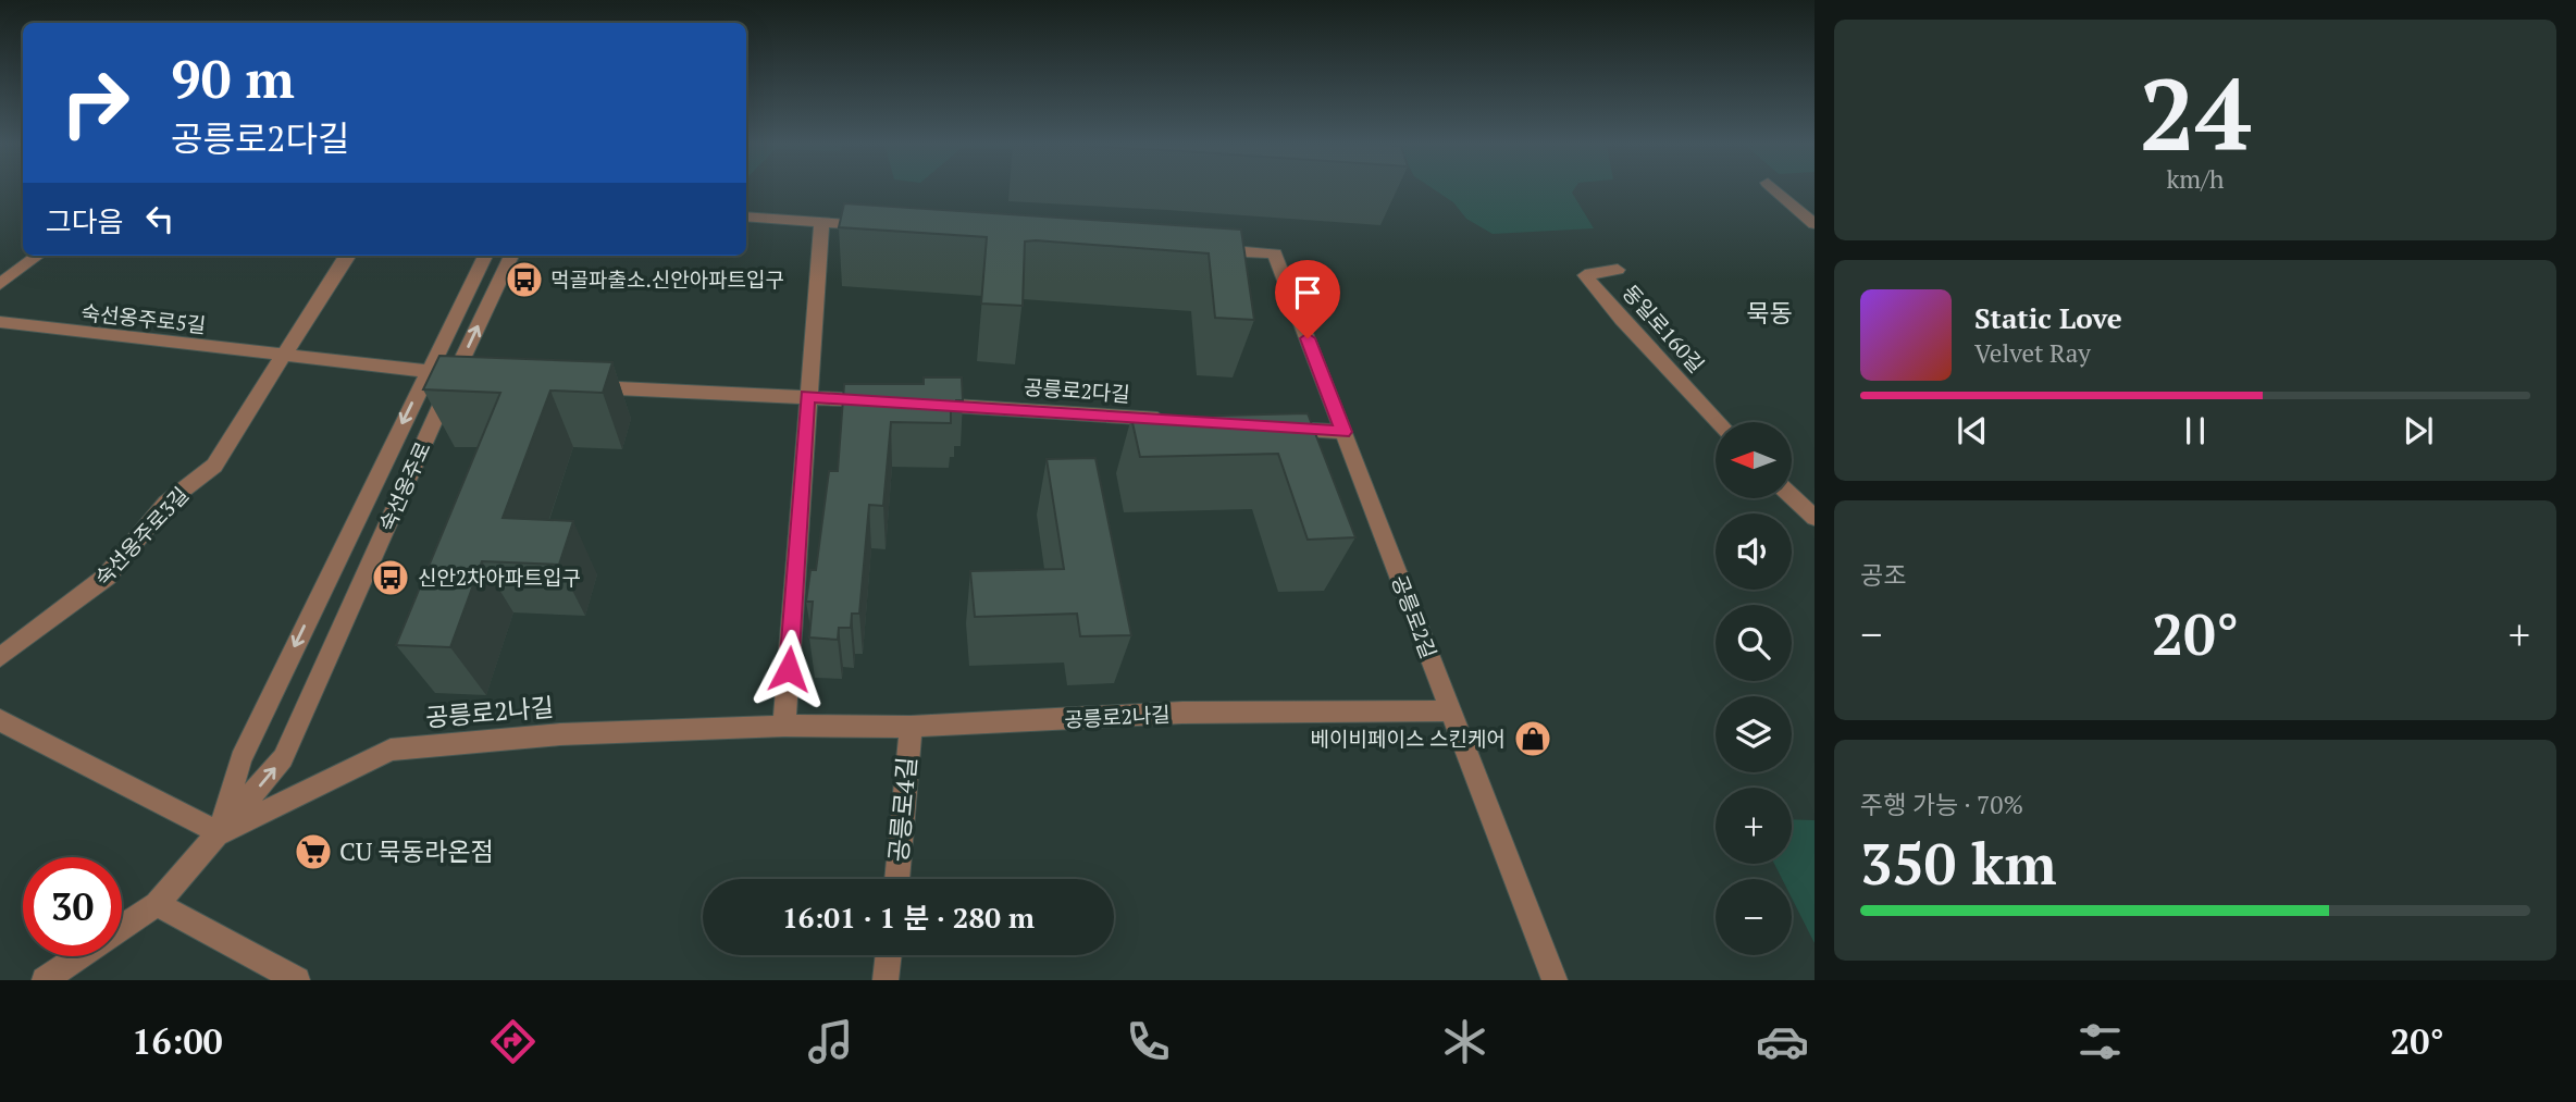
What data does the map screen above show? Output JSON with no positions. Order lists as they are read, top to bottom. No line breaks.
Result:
{"streets":{"street":["숙선옹주로5길","동일로160길","공릉로2다길","숙선옹주로","숙선옹주로3길","공릉로2길","공릉로2나길","공릉로4길"]},"crossings":[["숙선옹주로5길","숙선옹주로"],["숙선옹주로5길","숙선옹주로3길"],["숙선옹주로","공릉로2나길"],["공릉로2길","공릉로2나길"],["공릉로2나길","공릉로4길"]],"districts":["묵동"],"places":{"bus stop":["먹골파출소.신안아파트입구","신안2차아파트입구"],"shop":["베이비페이스 스킨케어"],"supermarket":["CU 묵동라온점"]},"north":"left","page":{"tile":[["24","km/h"],"공조",["주행 가능 · 70%","350 km"]],"turn":["90 m","공릉로2다길"],"then":"그다음","song":["Static Love","Velvet Ray"],"map_buttons":["+","−"],"heat":["−","20°","+"],"limit":"30","trip":"16:01 · 1 분 · 280 m","tabs":["16:00","20°"]}}
